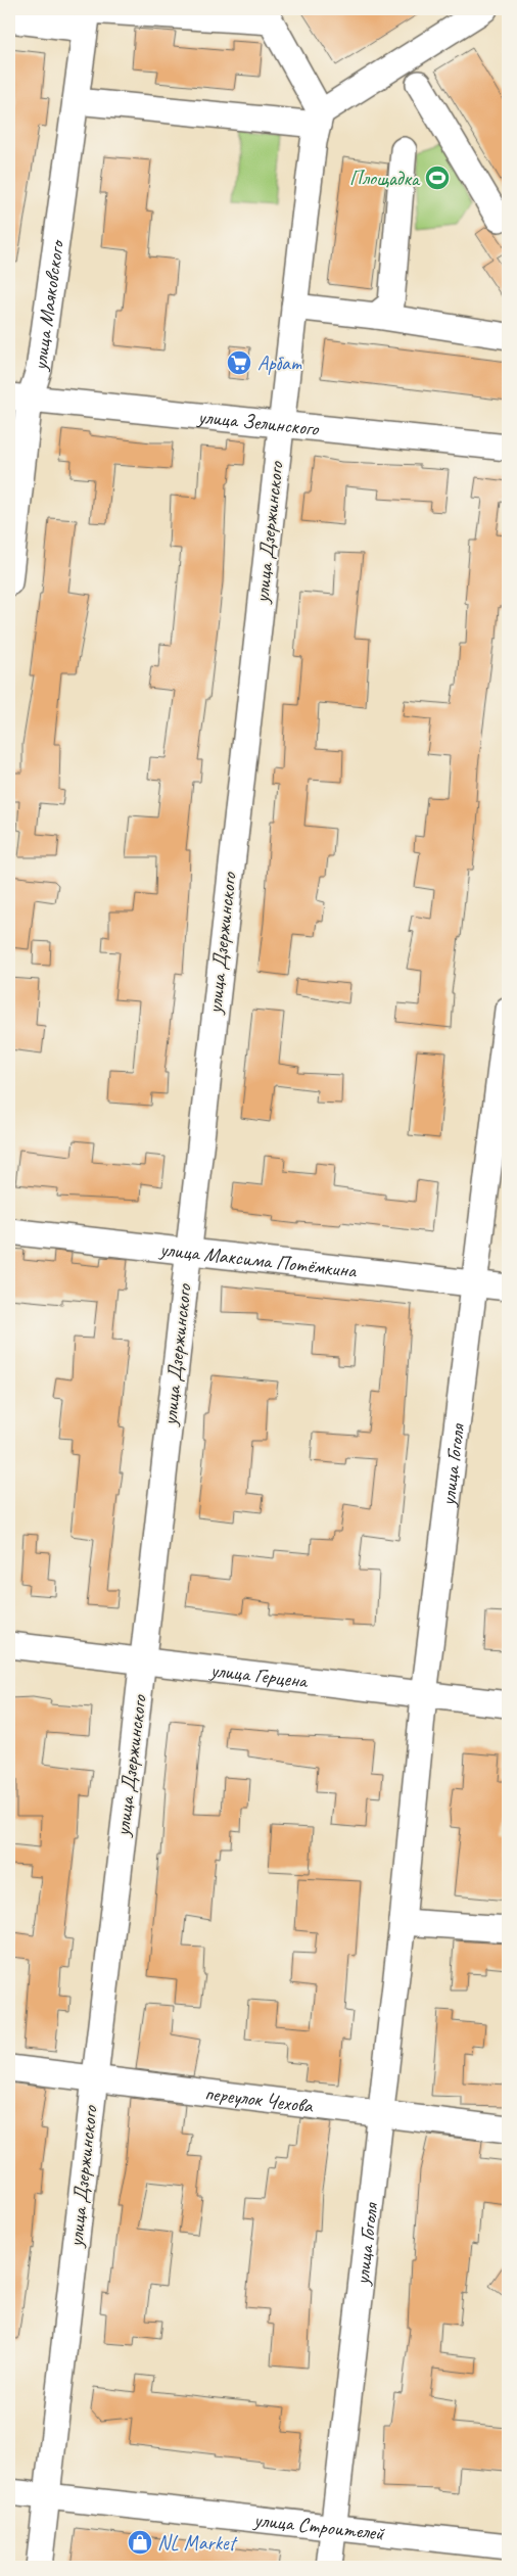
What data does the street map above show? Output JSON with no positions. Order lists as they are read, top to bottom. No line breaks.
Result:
{"streets":{"street":["улица Маяковского","улица Зелинского","улица Дзержинского","улица Максима Потёмкина","улица Гоголя","улица Герцена","переулок Чехова","улица Строителей"]},"crossings":[["улица Маяковского","улица Зелинского"],["улица Зелинского","улица Дзержинского"],["улица Дзержинского","улица Максима Потёмкина"],["улица Дзержинского","улица Герцена"],["улица Дзержинского","переулок Чехова"],["улица Дзержинского","улица Строителей"],["улица Максима Потёмкина","улица Гоголя"],["улица Гоголя","улица Герцена"],["улица Гоголя","переулок Чехова"],["улица Гоголя","улица Строителей"]],"places":{"sports":["Площадка"],"supermarket":["Арбат"],"shop":["NL Market"]}}
